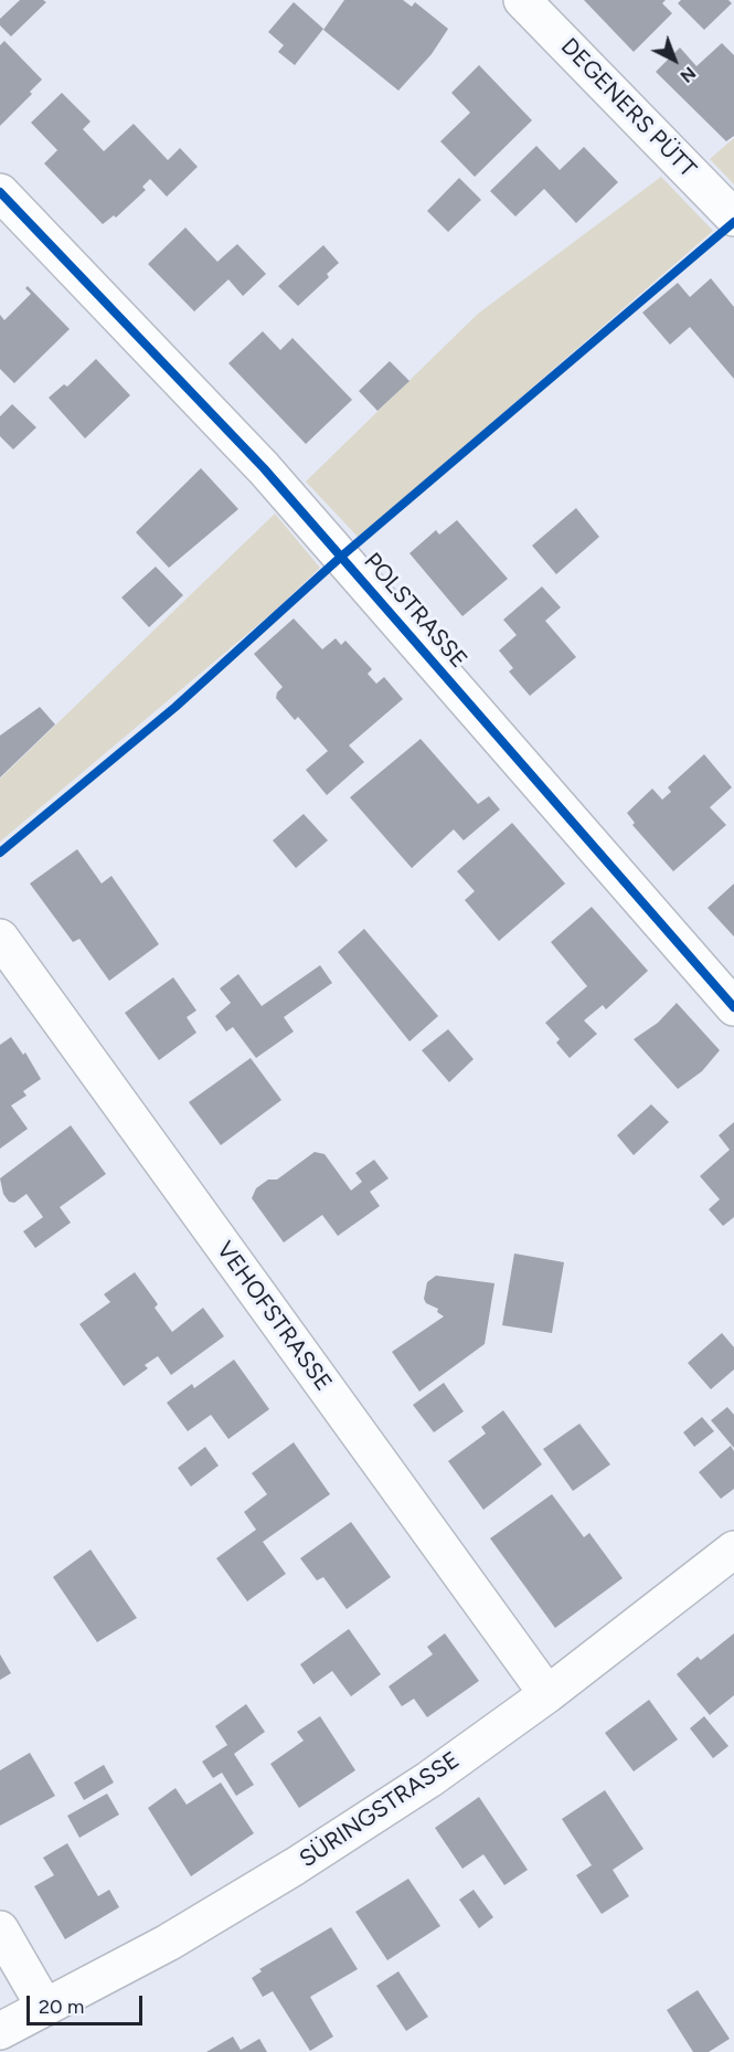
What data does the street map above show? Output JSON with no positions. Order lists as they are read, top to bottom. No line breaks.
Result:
{"streets":{"street":["DEGENERS PÜTT","POLSTRASSE","VEHOFSTRASSE","SÜRINGSTRASSE"]},"crossings":[["VEHOFSTRASSE","SÜRINGSTRASSE"]],"scale_bar":"20 m","north":"bottom right"}
